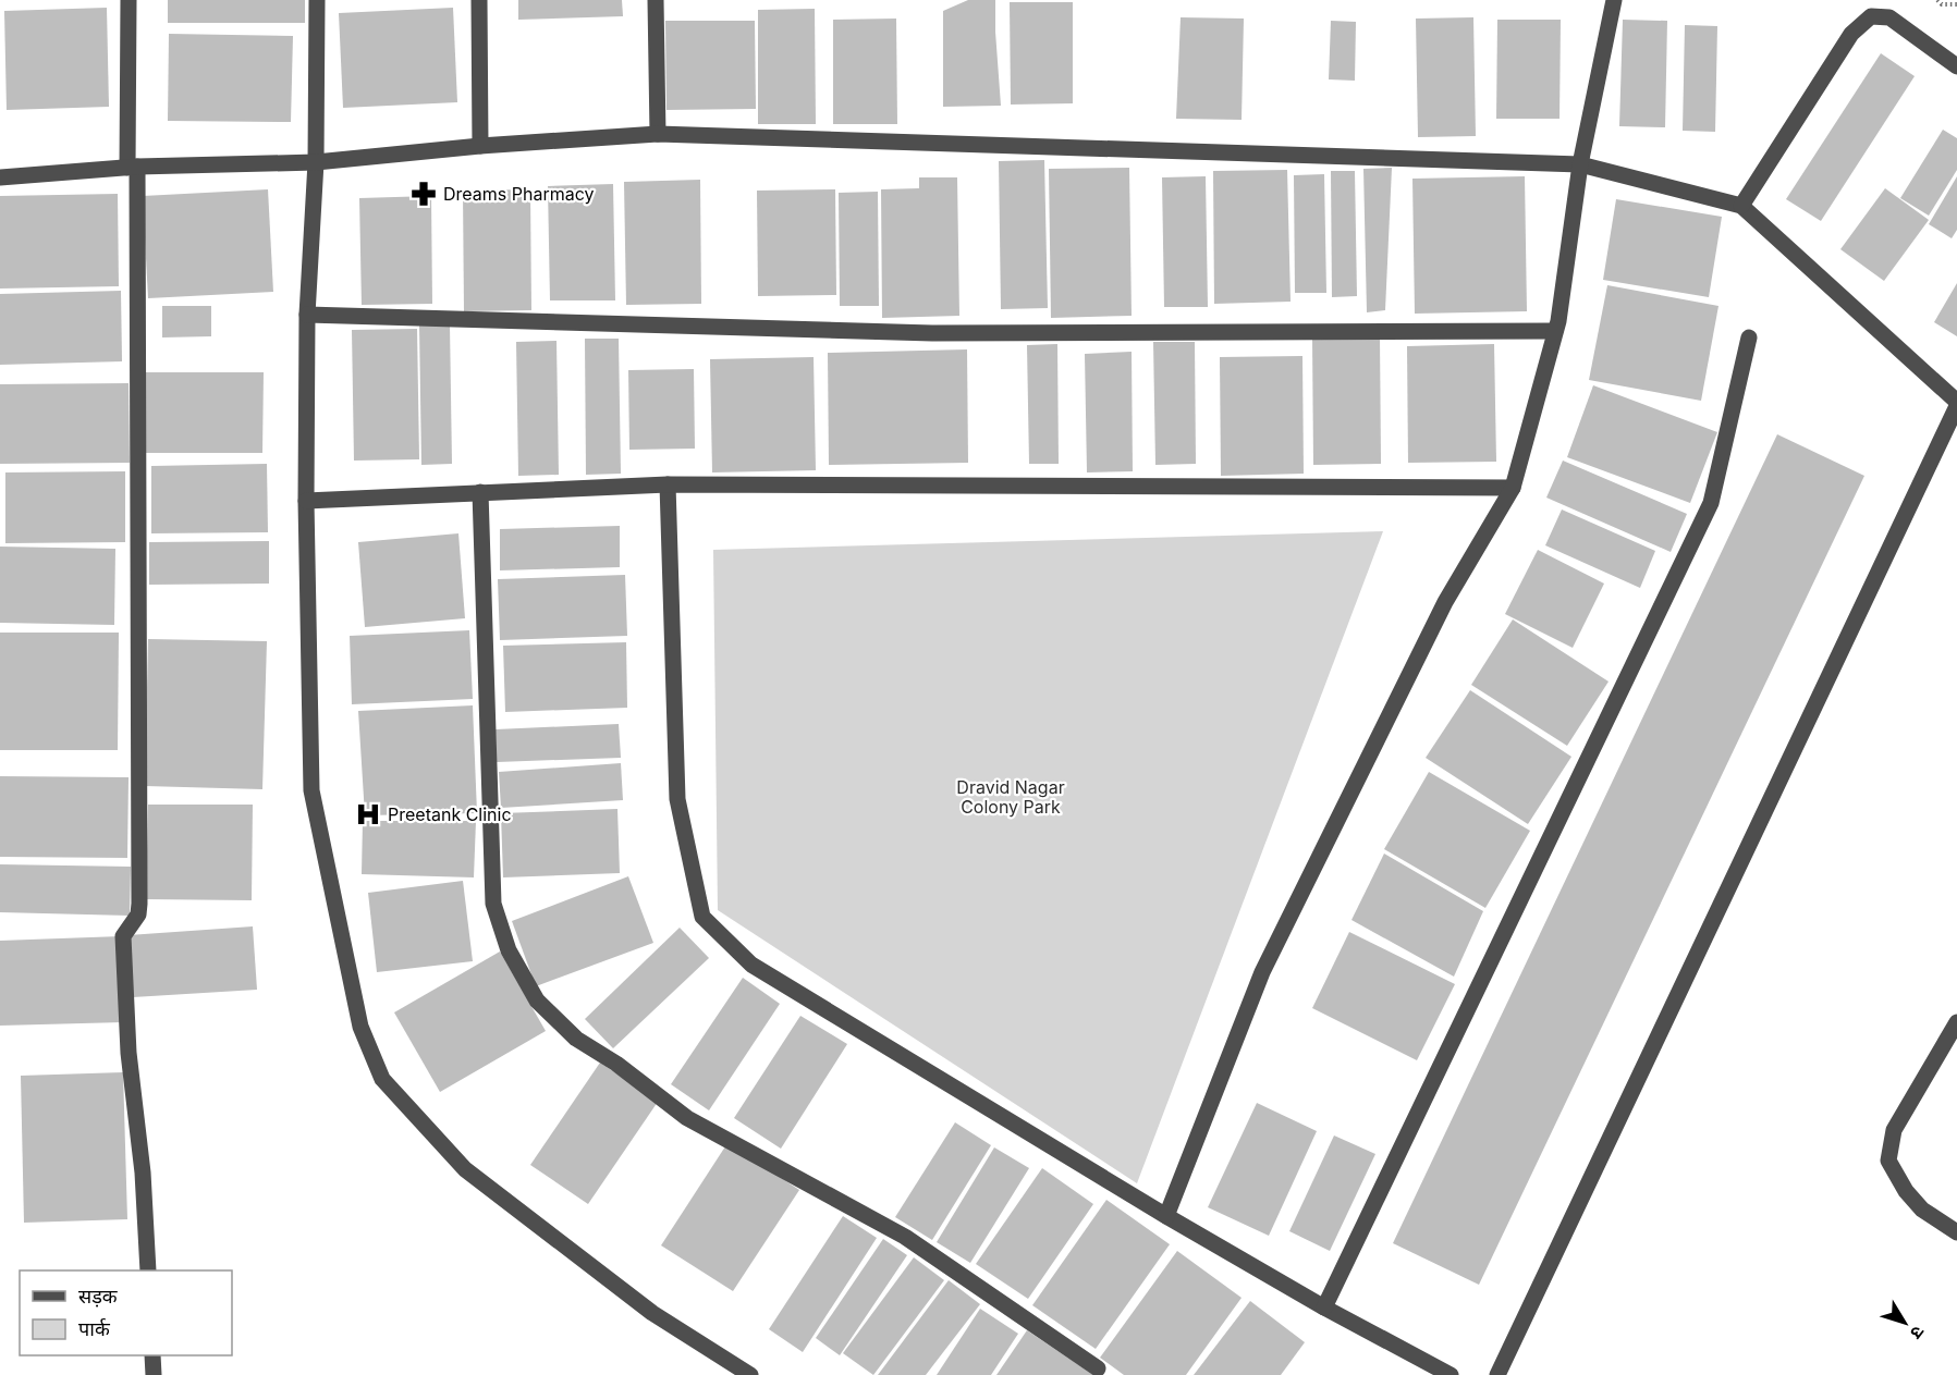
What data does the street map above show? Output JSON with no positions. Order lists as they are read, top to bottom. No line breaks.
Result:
{"parks":["Dravid Nagar Colony Park"],"places":{"pharmacy":["Dreams Pharmacy"],"hospital":["Preetank Clinic"]},"legend":["सड़क","पार्क"],"north":"bottom right"}
